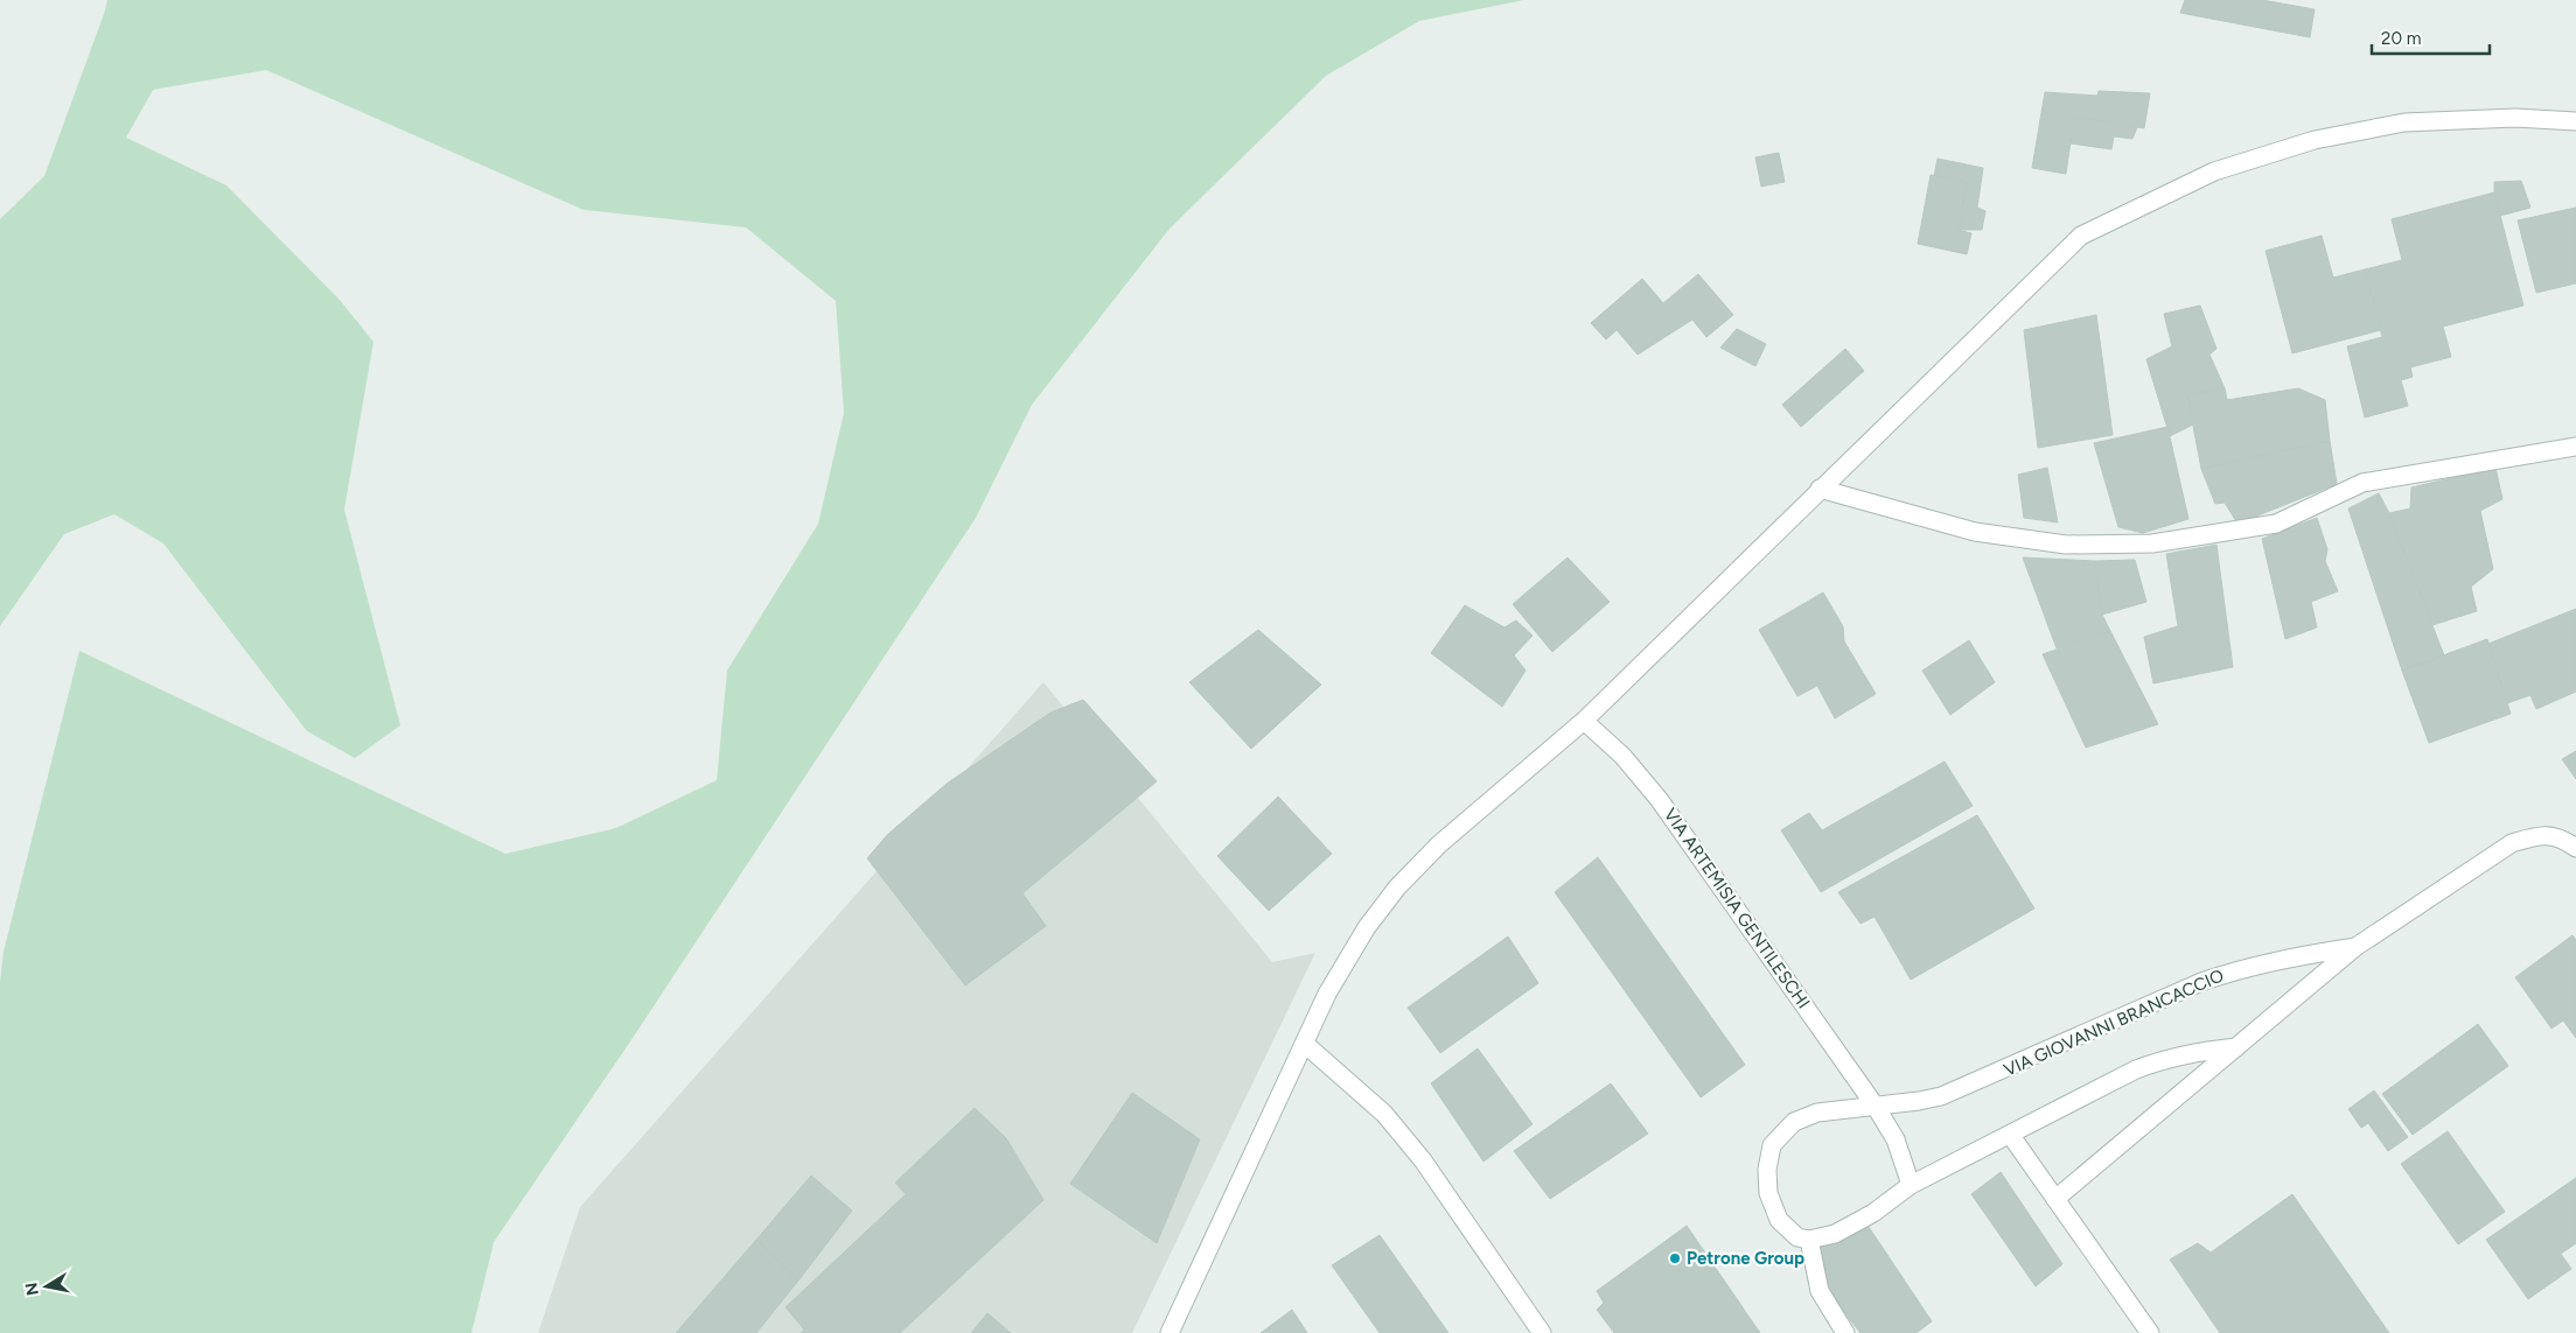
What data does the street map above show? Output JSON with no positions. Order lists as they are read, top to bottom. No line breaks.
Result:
{"streets":{"street":["VIA ARTEMISIA GENTILESCHI","VIA GIOVANNI BRANCACCIO"]},"crossings":[["VIA ARTEMISIA GENTILESCHI","VIA GIOVANNI BRANCACCIO"]],"places":["Petrone Group"],"scale_bar":"20 m","north":"left"}
